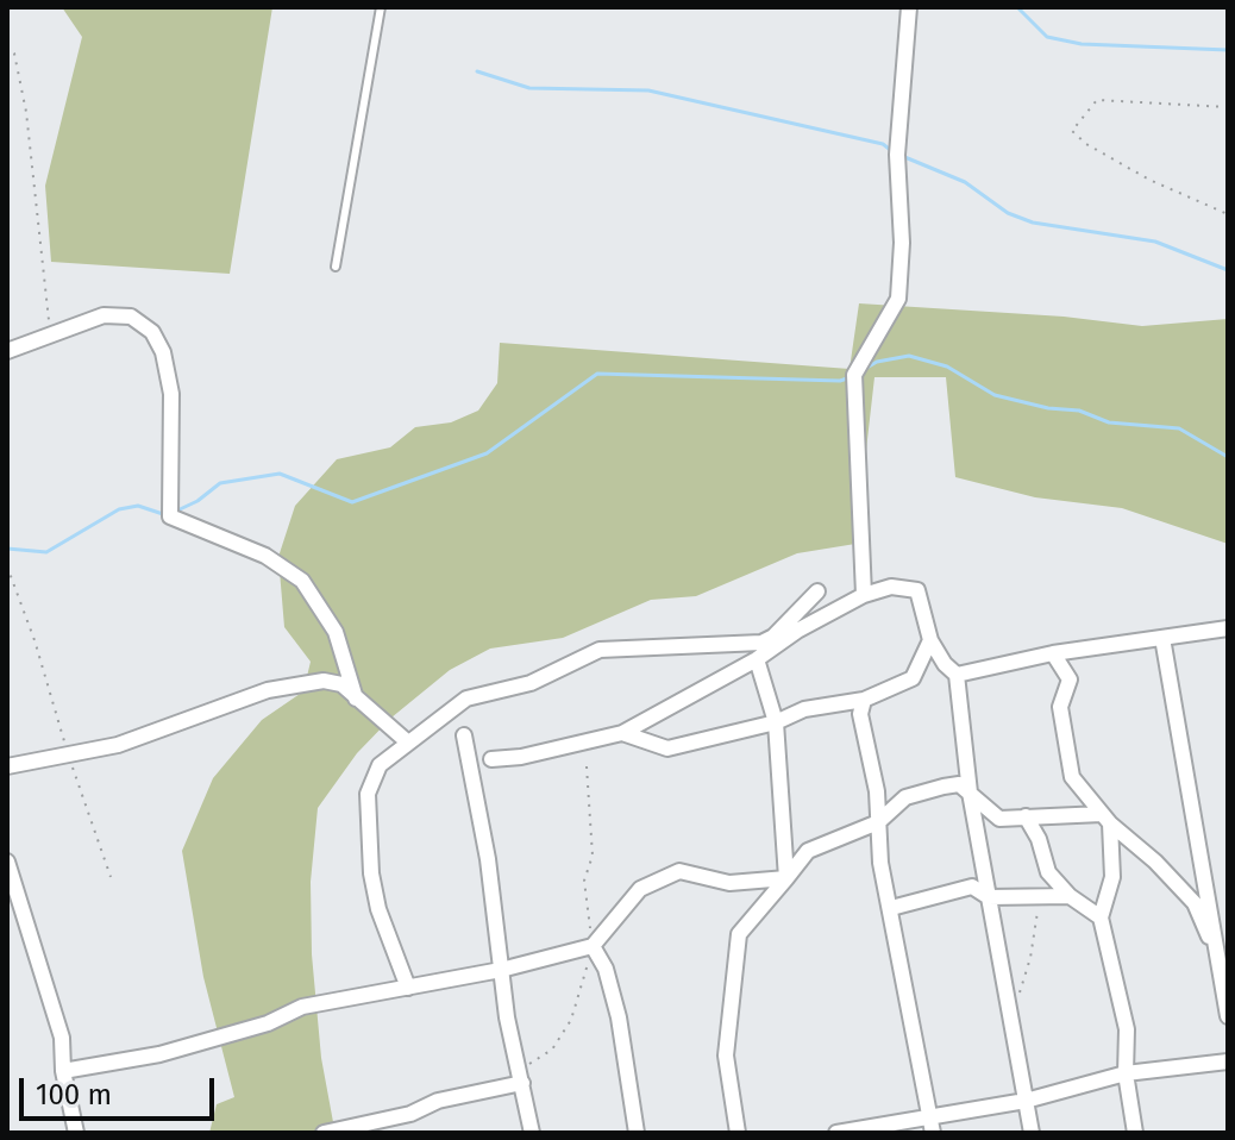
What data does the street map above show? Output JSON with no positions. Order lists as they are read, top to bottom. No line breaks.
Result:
{"scale_bar":"100 m"}
